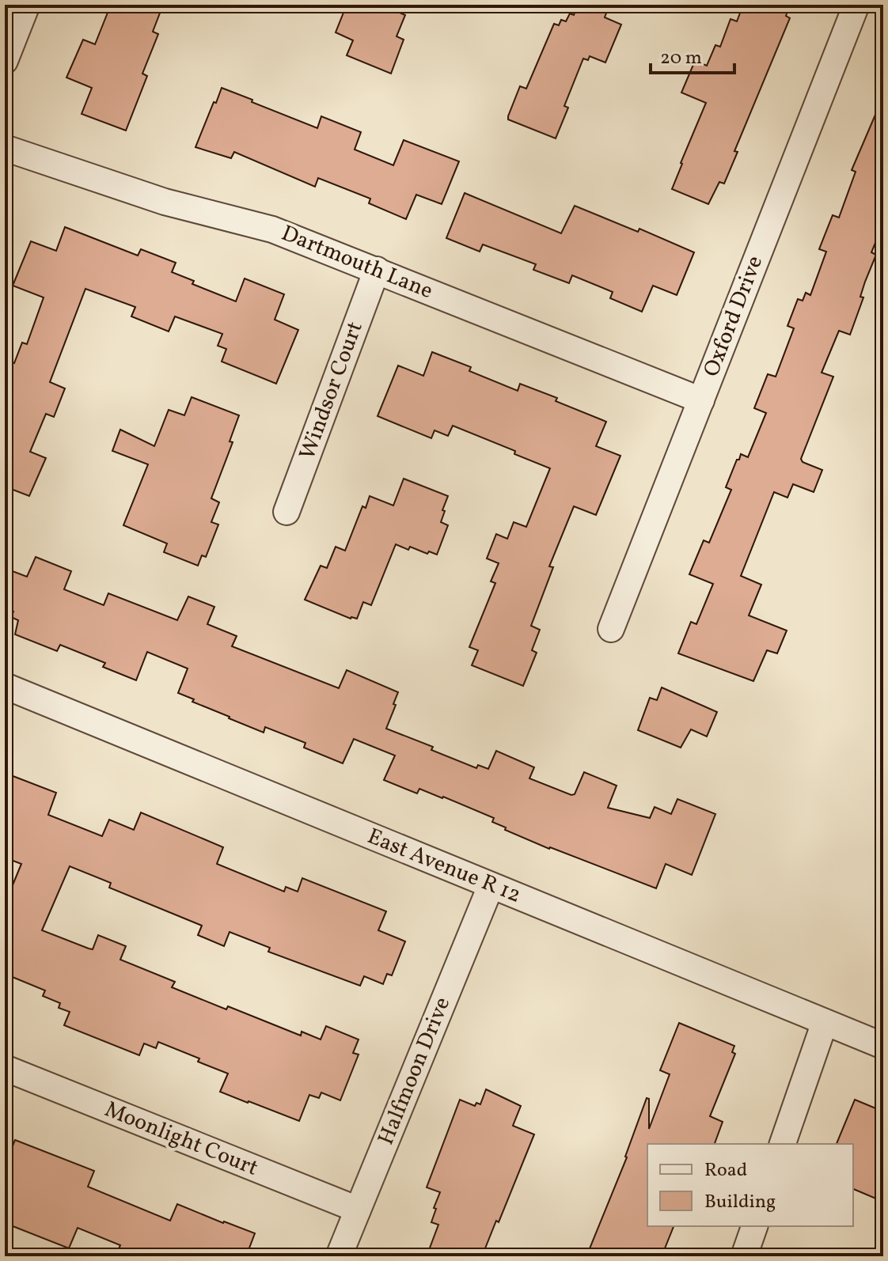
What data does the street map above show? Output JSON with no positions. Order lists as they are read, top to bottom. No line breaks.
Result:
{"streets":{"street":["Dartmouth Lane","Oxford Drive","Windsor Court","East Avenue R 12","Halfmoon Drive","Moonlight Court"]},"crossings":[["Dartmouth Lane","Oxford Drive"],["Dartmouth Lane","Windsor Court"],["East Avenue R 12","Halfmoon Drive"],["Halfmoon Drive","Moonlight Court"]],"legend":["Road","Building"],"scale_bar":"20 m"}
